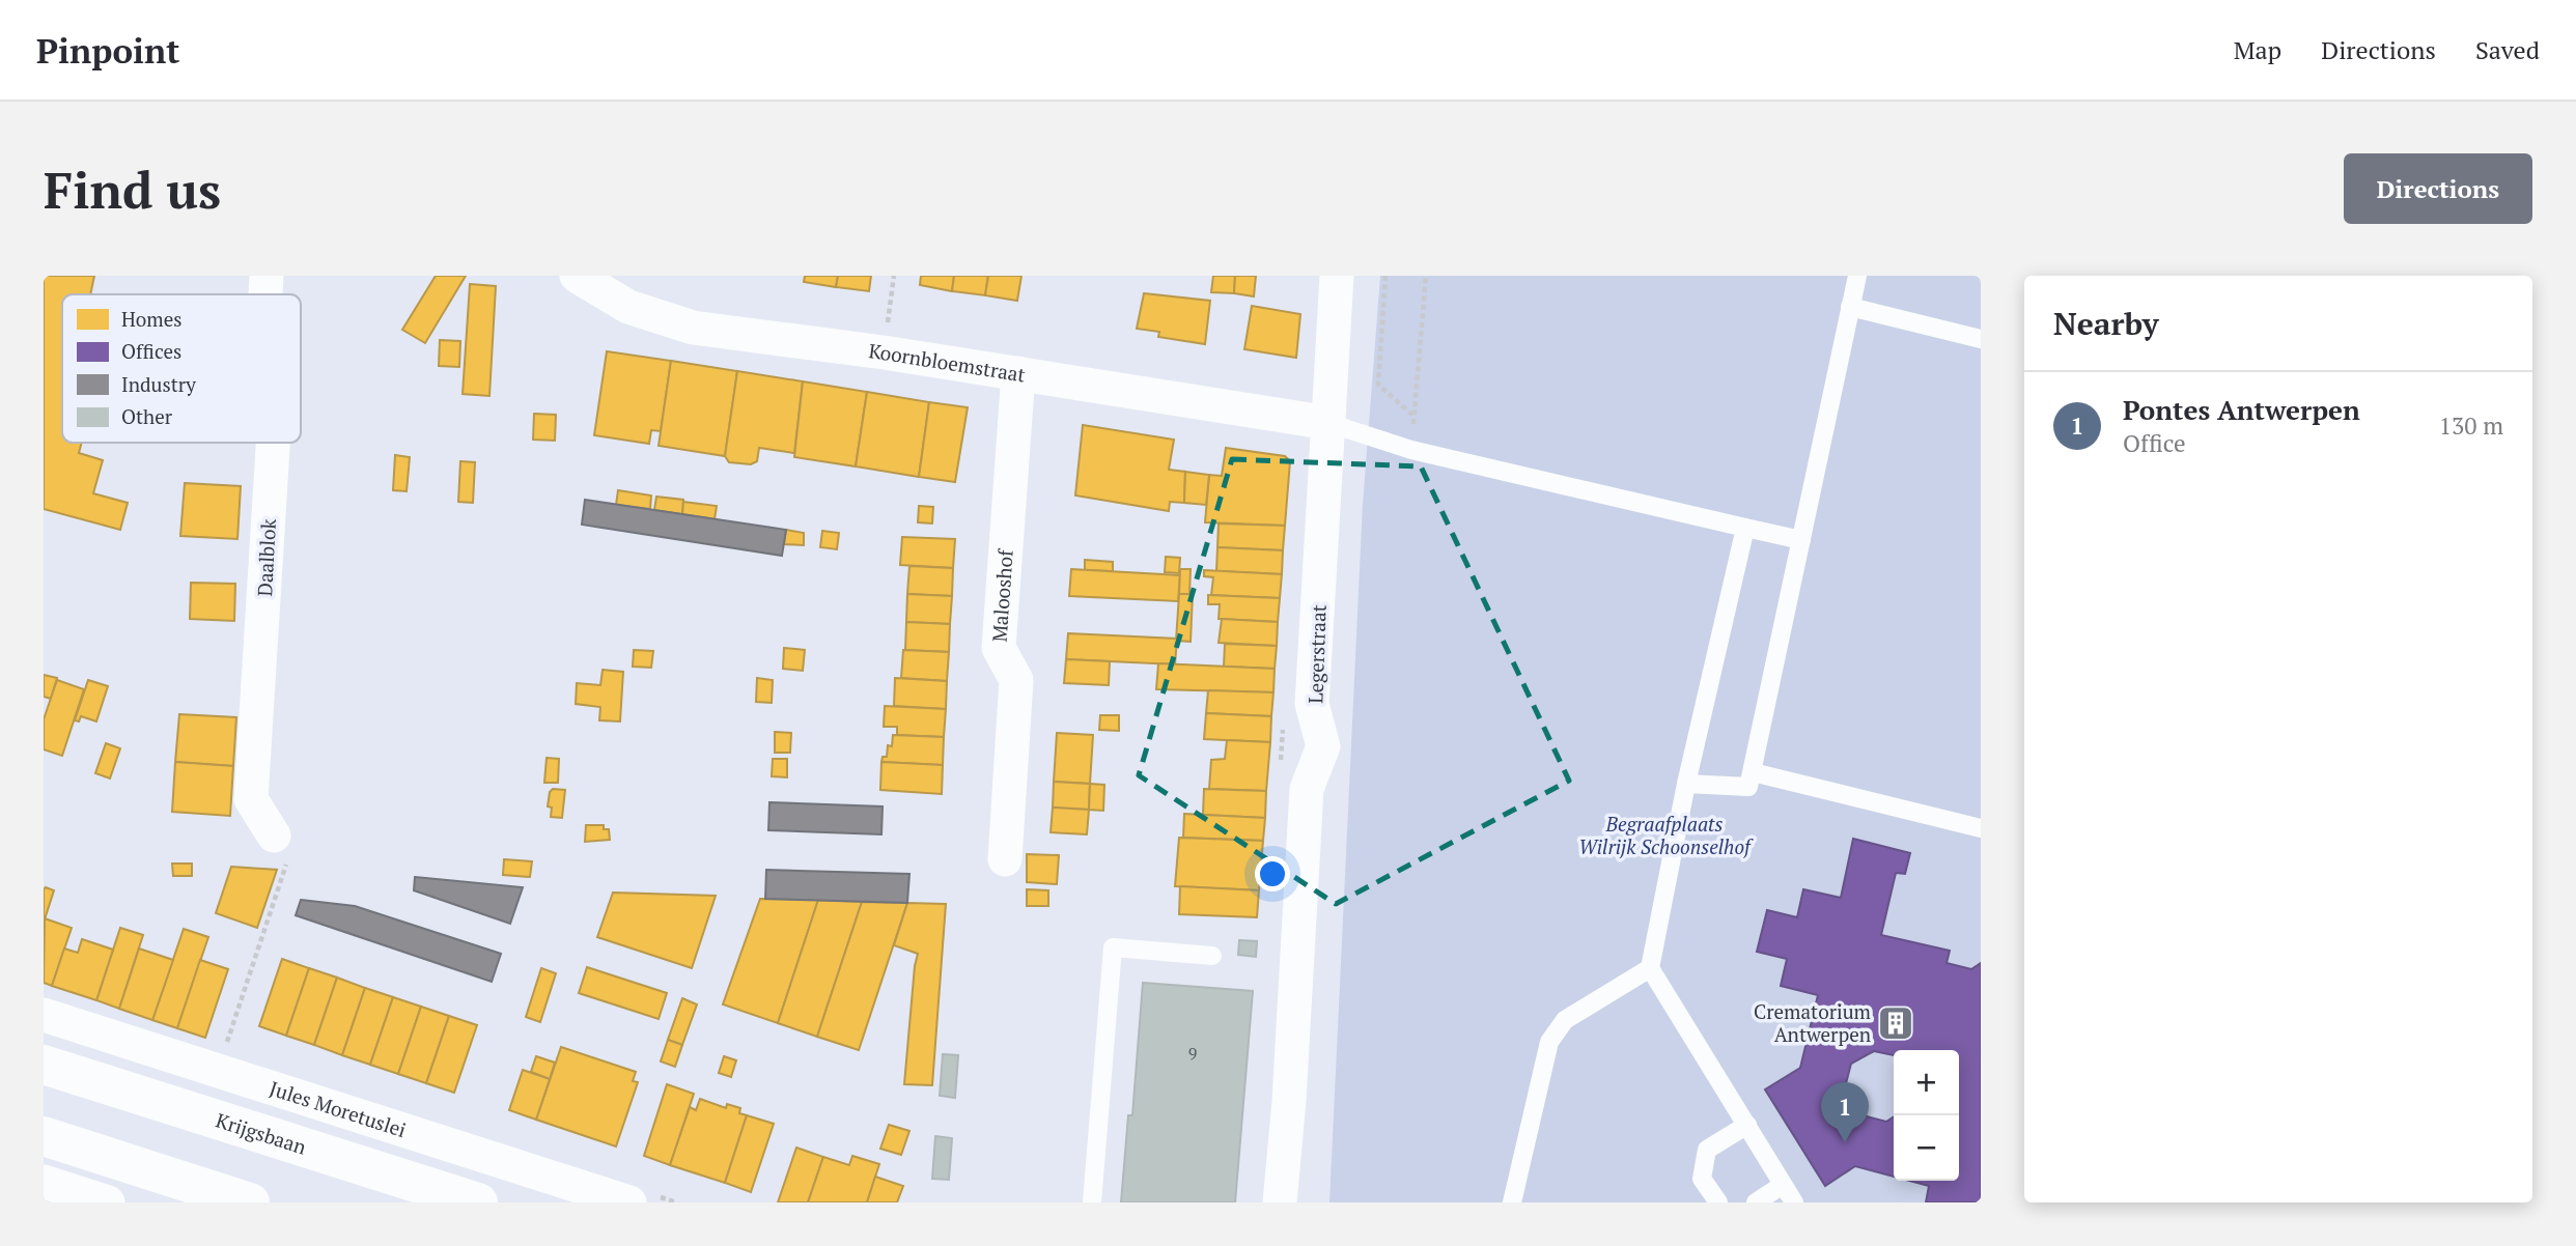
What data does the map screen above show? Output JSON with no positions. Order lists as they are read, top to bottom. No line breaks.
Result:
{"streets":{"main road":["Krijgsbaan"],"street":["Koornbloemstraat","Daalblok","Malooshof","Legerstraat","Jules Moretuslei"]},"crossings":[["Koornbloemstraat","Malooshof"],["Koornbloemstraat","Legerstraat"]],"parks":["Begraafplaats Wilrijk Schoonselhof"],"places":{"building":["Crematorium Antwerpen"]},"house_numbers":["9"],"legend":["Homes","Offices","Industry","Other"],"page":{"header":"Pinpoint","nav":["Map","Directions","Saved"],"buttons":"Directions","title":"Find us","heading":"Nearby","list":[{"mark":"1","name":"Pontes Antwerpen","note":"Office","value":"130 m"}],"map_buttons":["+","−"],"pins":"1"}}
